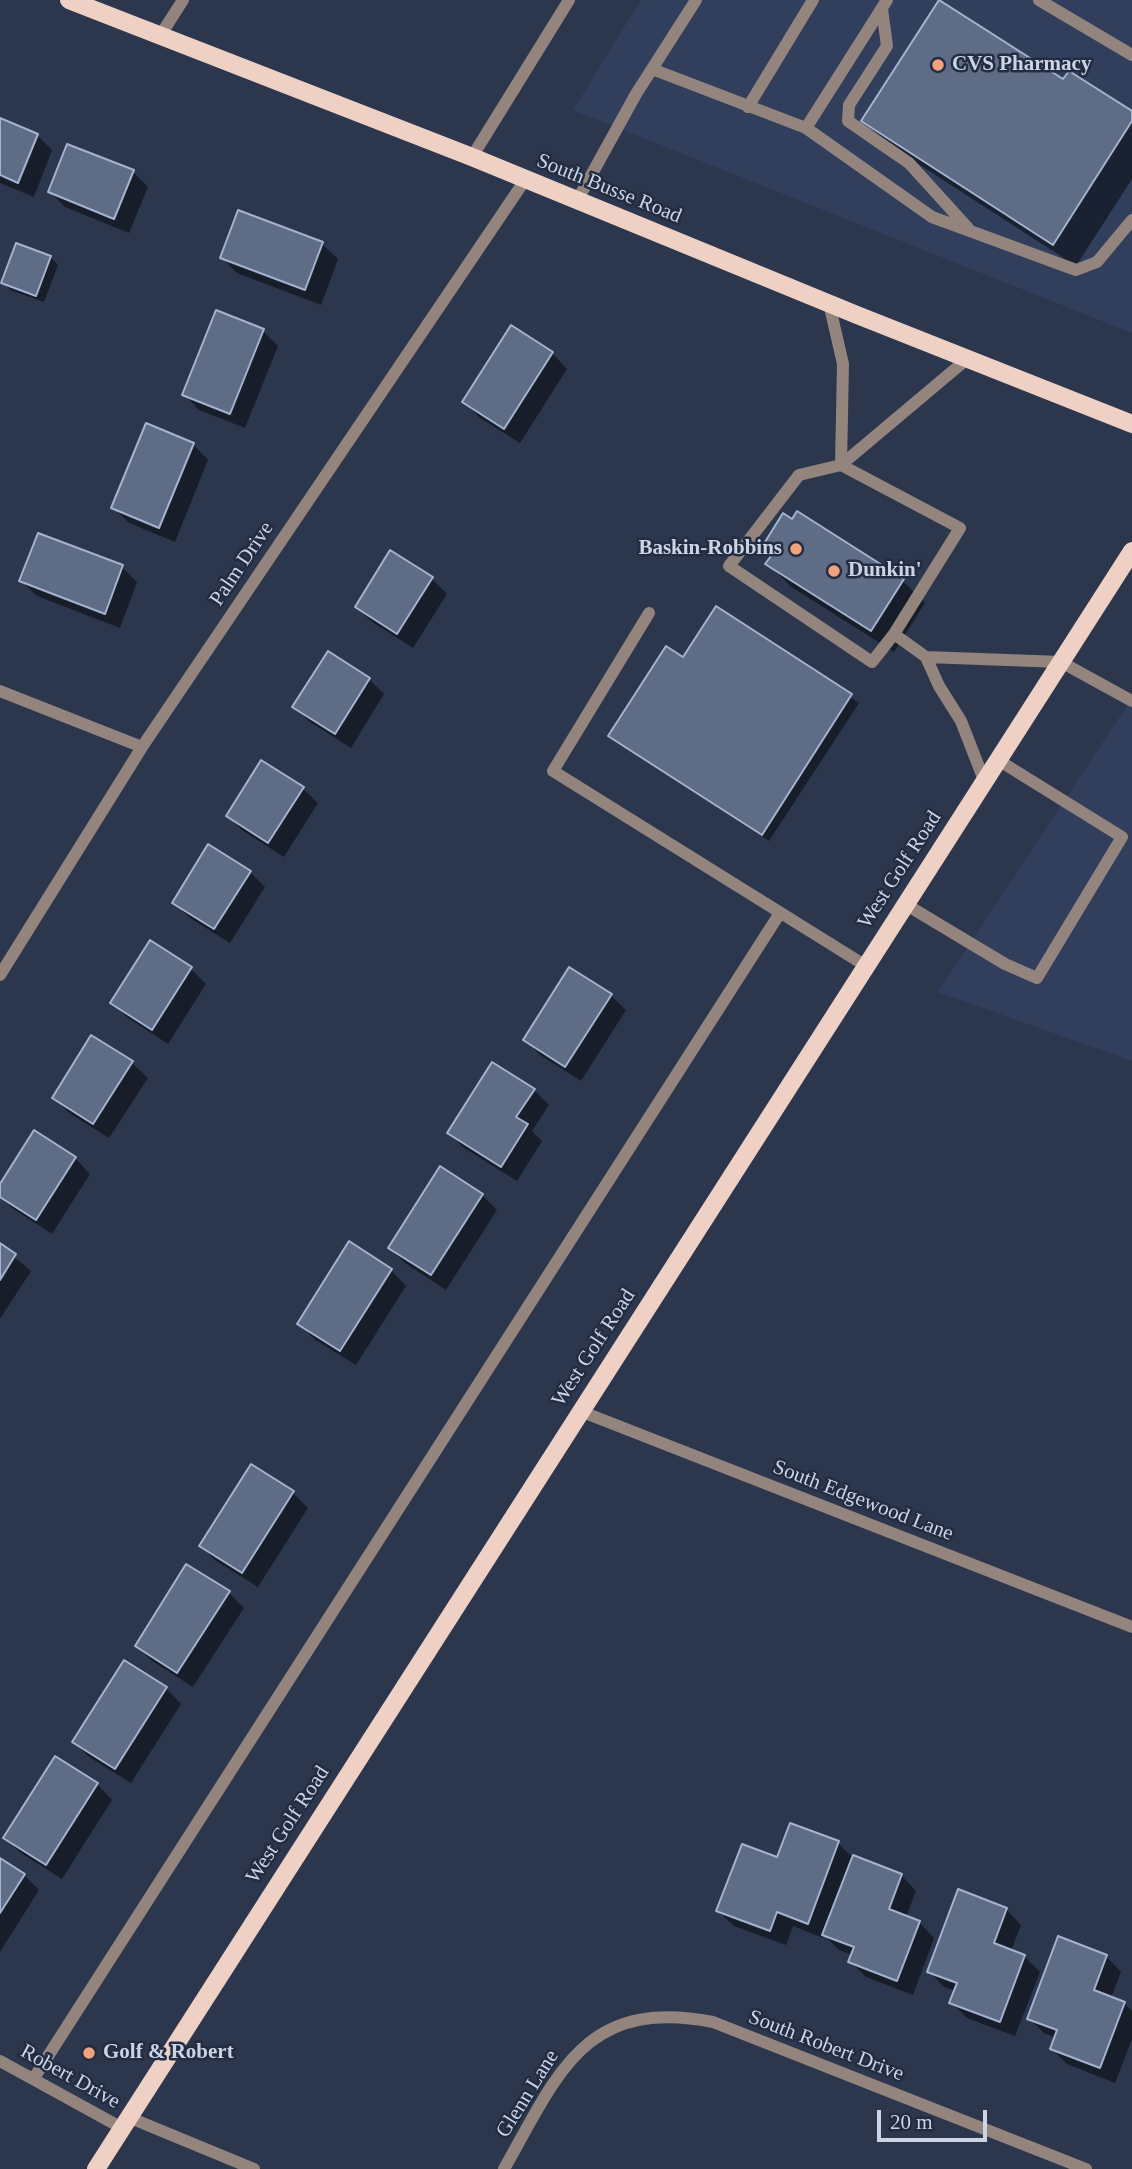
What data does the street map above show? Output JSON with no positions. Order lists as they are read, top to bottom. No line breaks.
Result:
{"streets":{"main road":["South Busse Road","West Golf Road"],"street":["Palm Drive","South Edgewood Lane","South Robert Drive","Robert Drive","Glenn Lane"]},"crossings":[["South Busse Road","Palm Drive"],["West Golf Road","South Edgewood Lane"],["West Golf Road","Robert Drive"],["South Robert Drive","Glenn Lane"]],"places":["CVS Pharmacy","Baskin-Robbins","Dunkin'","Golf & Robert"],"scale_bar":"20 m"}
